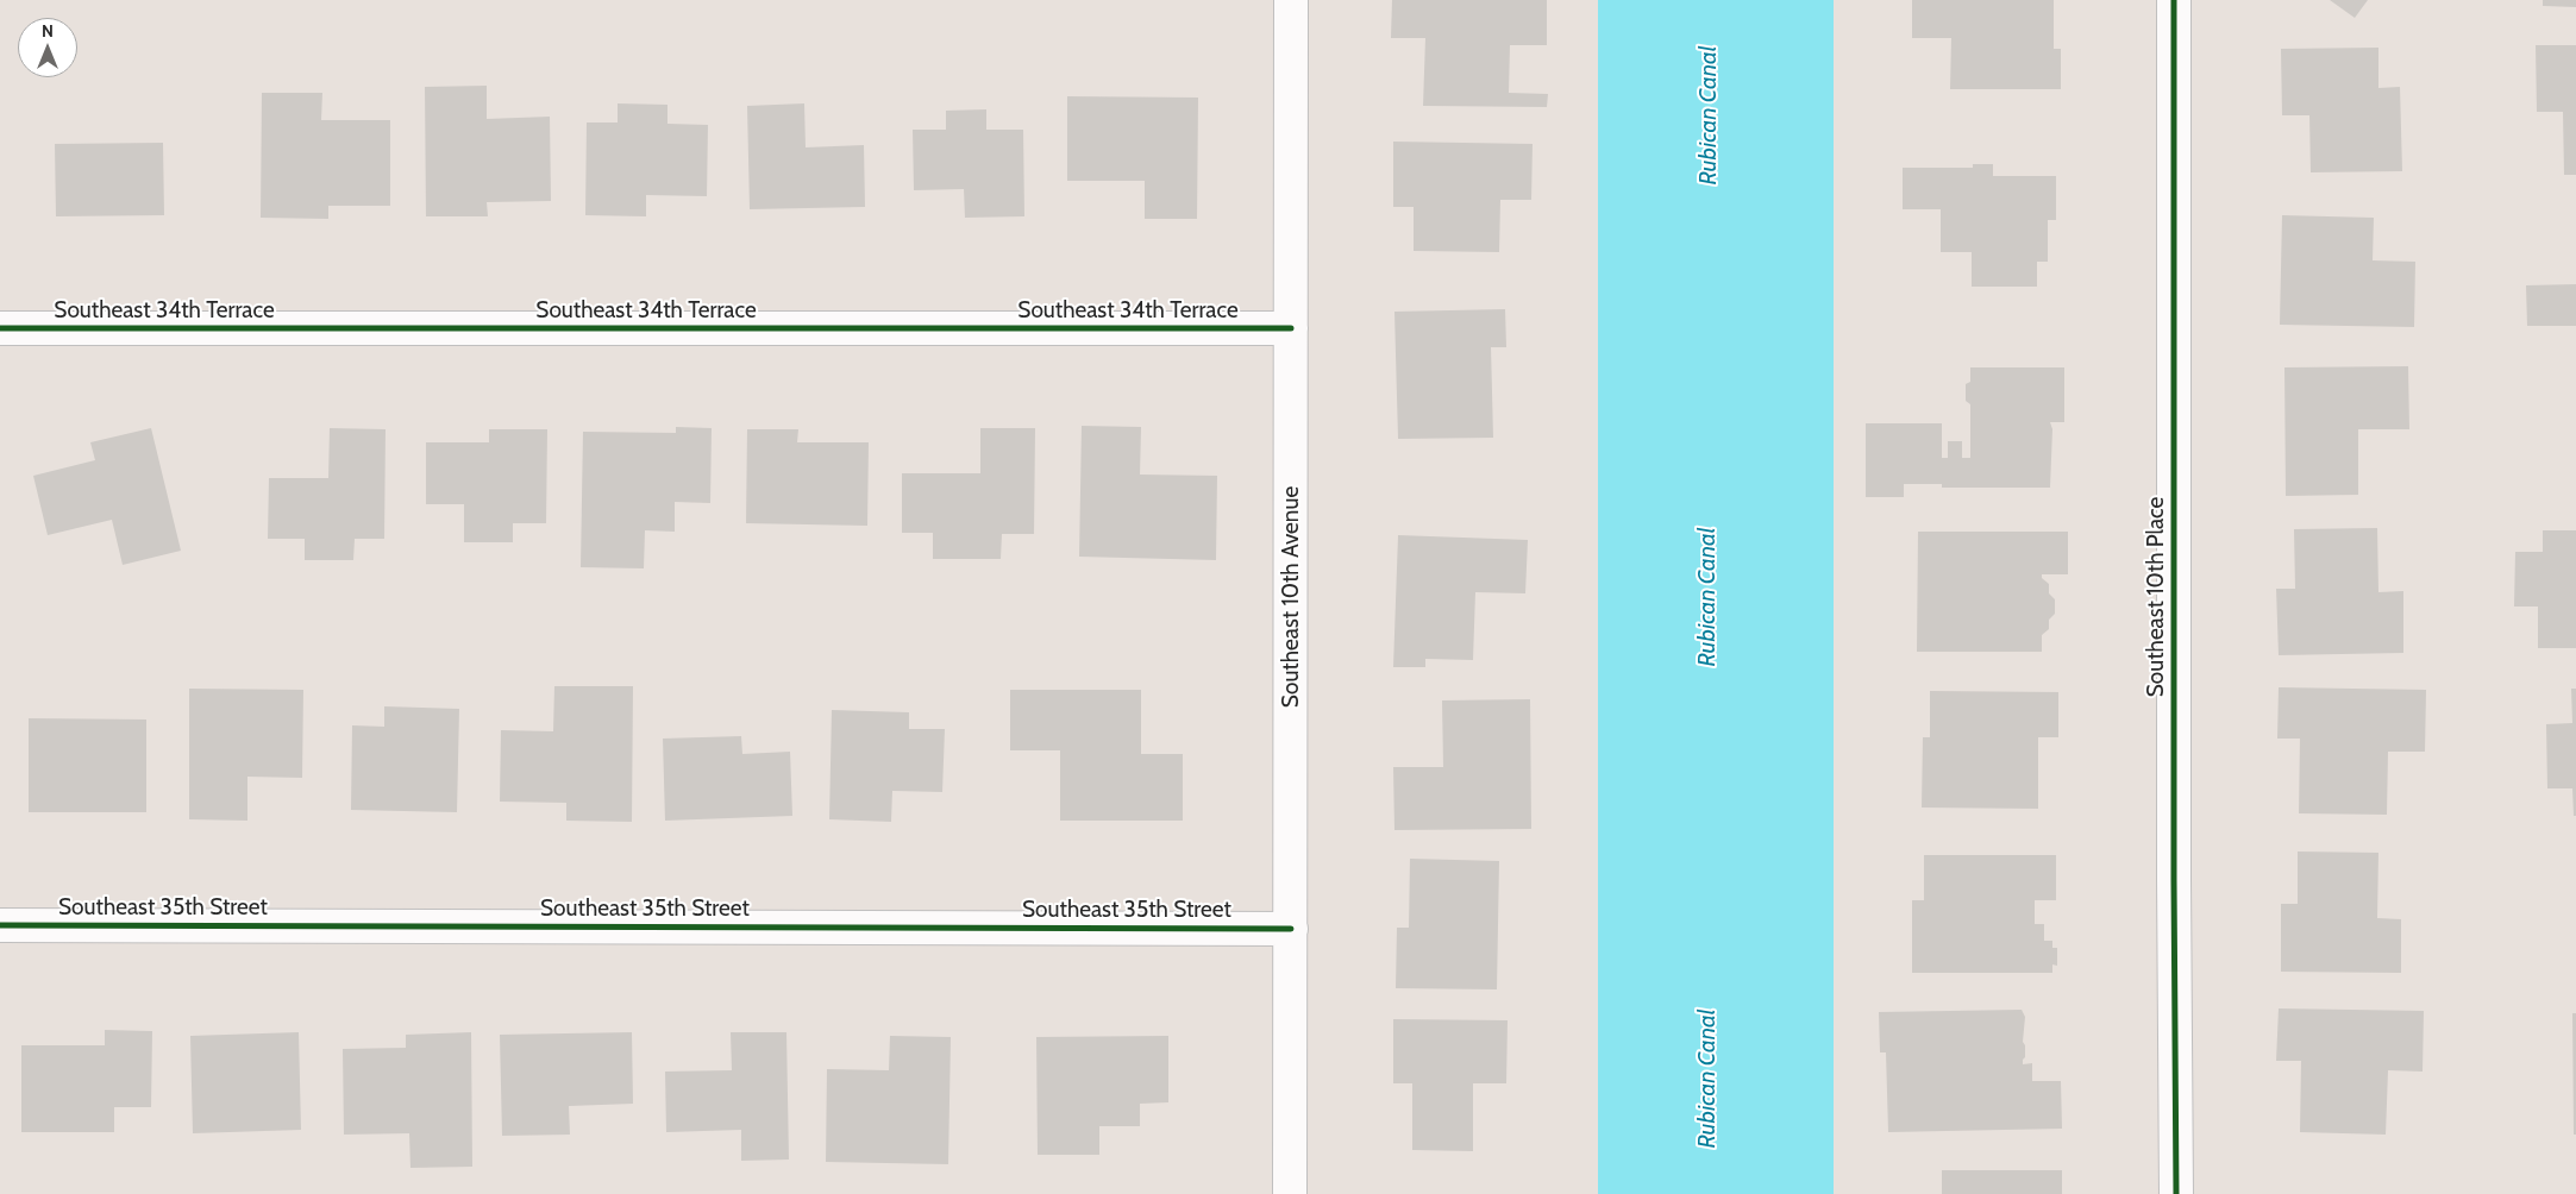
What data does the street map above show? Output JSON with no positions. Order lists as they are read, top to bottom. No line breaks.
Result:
{"streets":{"street":["Southeast 34th Terrace","Southeast 10th Avenue","Southeast 10th Place","Southeast 35th Street"]},"crossings":[["Southeast 34th Terrace","Southeast 10th Avenue"],["Southeast 10th Avenue","Southeast 35th Street"]],"water":["Rubican Canal"],"north":"top"}
